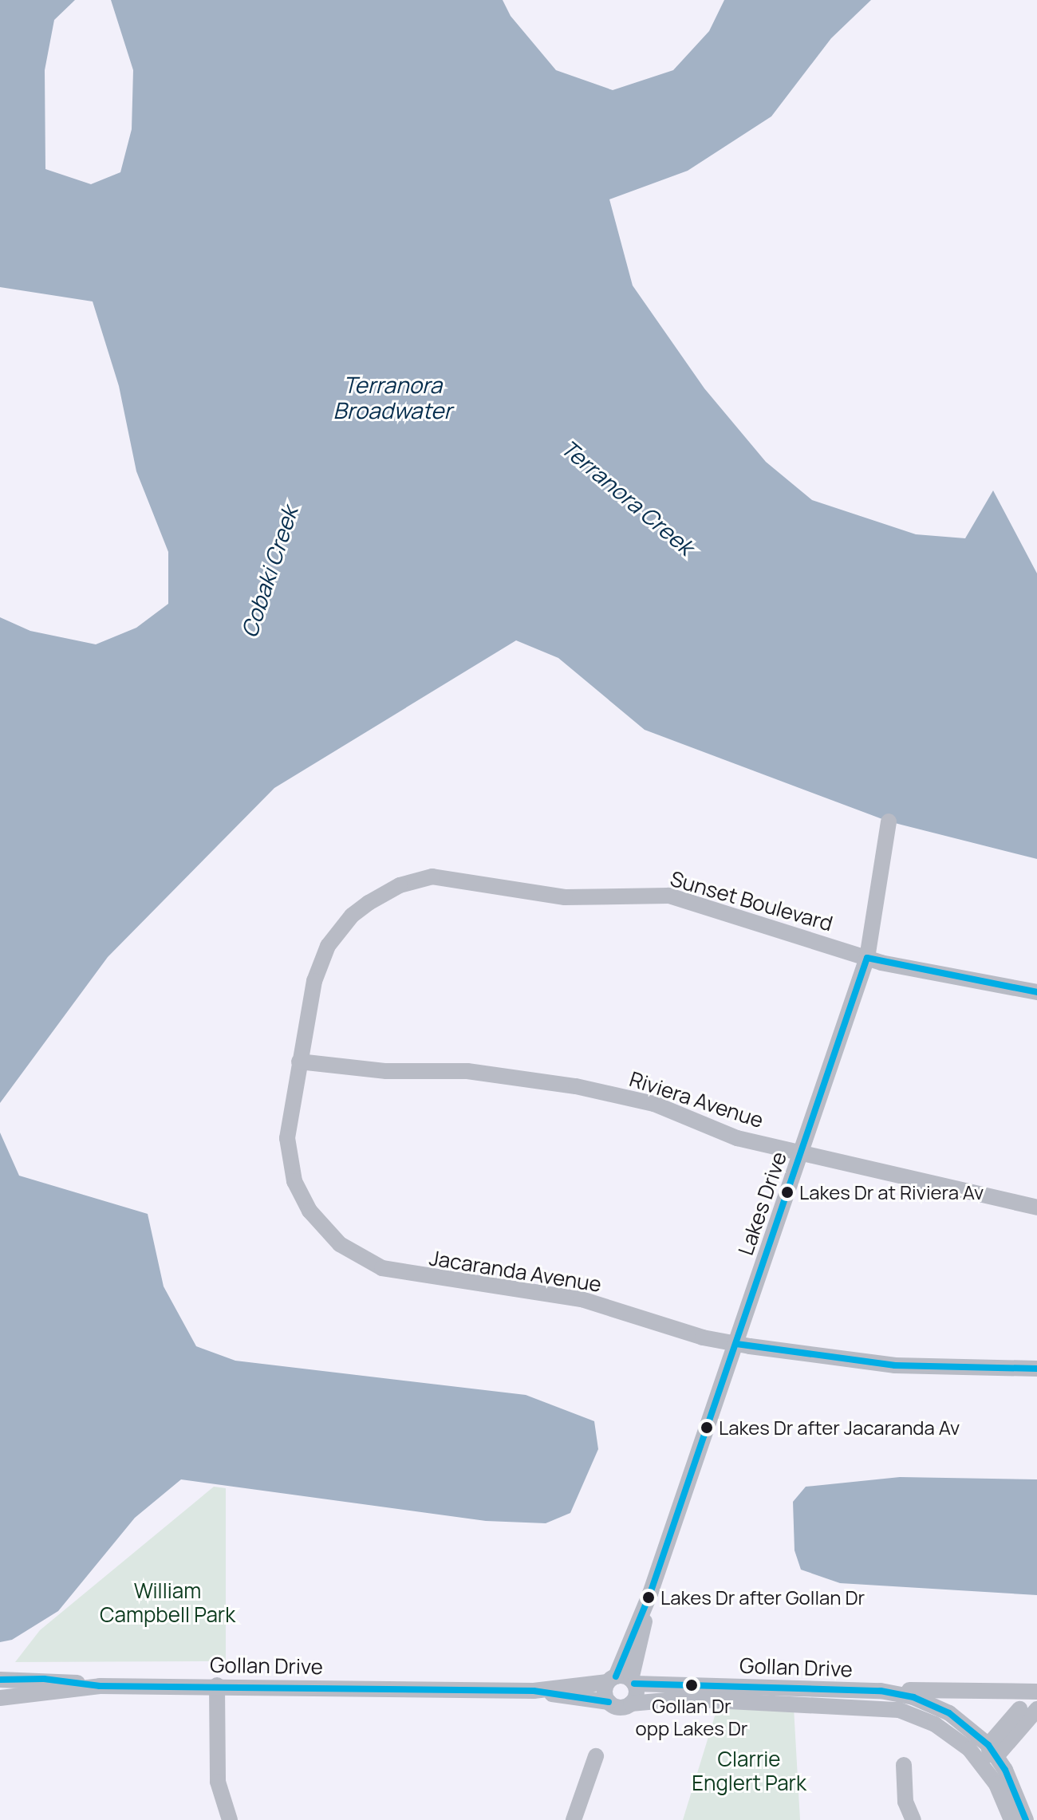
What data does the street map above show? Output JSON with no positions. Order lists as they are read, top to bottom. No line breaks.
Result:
{"streets":{"street":["Sunset Boulevard","Riviera Avenue","Lakes Drive","Jacaranda Avenue","Gollan Drive"]},"crossings":[["Sunset Boulevard","Riviera Avenue"],["Sunset Boulevard","Lakes Drive"],["Sunset Boulevard","Jacaranda Avenue"],["Riviera Avenue","Lakes Drive"],["Riviera Avenue","Jacaranda Avenue"],["Lakes Drive","Jacaranda Avenue"],["Lakes Drive","Gollan Drive"]],"water":["Terranora Broadwater","Terranora Creek","Cobaki Creek"],"parks":["William Campbell Park","Clarrie Englert Park"],"places":["Lakes Dr at Riviera Av","Lakes Dr after Jacaranda Av","Lakes Dr after Gollan Dr","Gollan Dr opp Lakes Dr"]}
